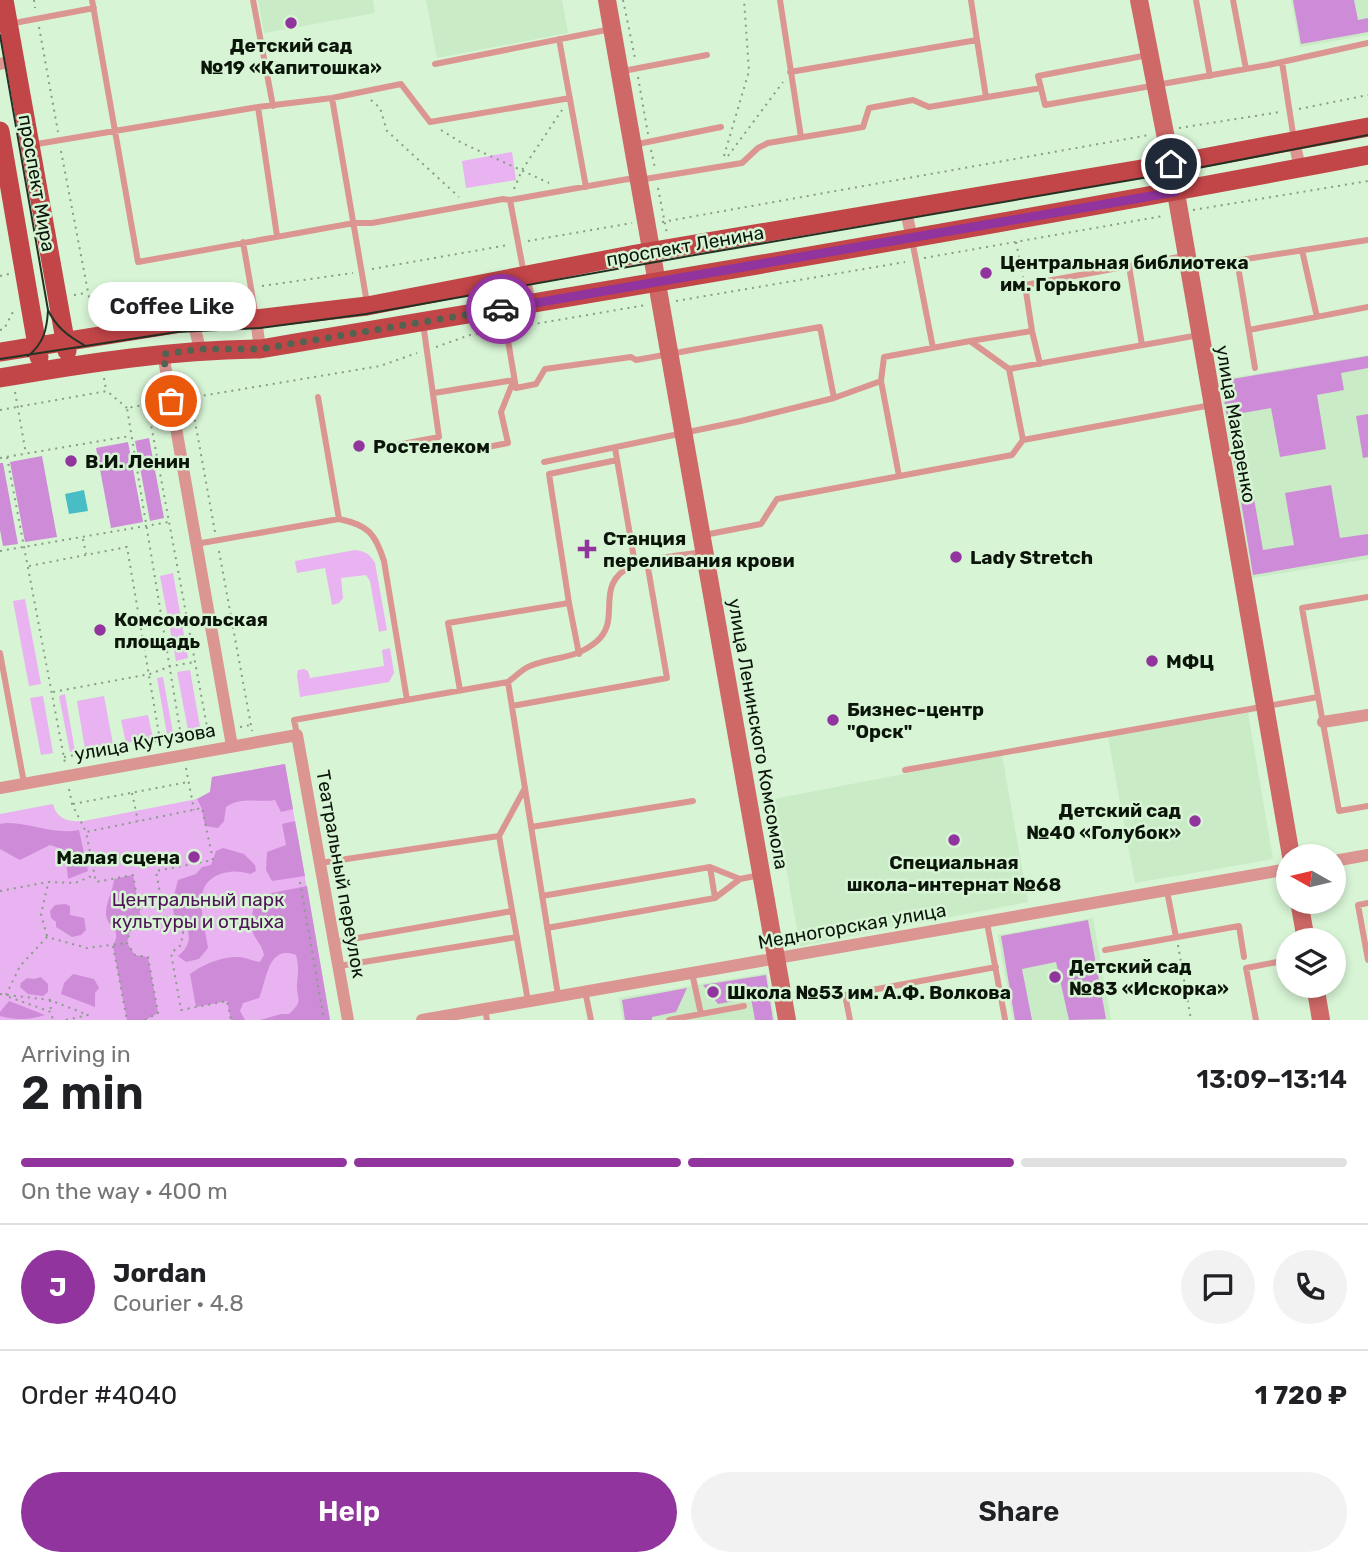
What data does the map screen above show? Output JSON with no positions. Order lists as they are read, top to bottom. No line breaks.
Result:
{"streets":{"main road":["проспект Мира","проспект Ленина"],"street":["улица Макаренко","улица Ленинского Комсомола","улица Кутузова","Театральный переулок","Медногорская улица"]},"crossings":[["проспект Мира","проспект Ленина"],["проспект Ленина","улица Макаренко"],["проспект Ленина","улица Ленинского Комсомола"],["улица Ленинского Комсомола","Медногорская улица"],["улица Кутузова","Театральный переулок"]],"parks":["Центральный парк культуры и отдыха"],"places":{"other":["Детский сад №19 «Капитошка»","Центральная библиотека им. Горького","Coffee Like","Ростелеком","В.И. Ленин","Lady Stretch","Комсомольская площадь","МФЦ","Бизнес-центр \"Орск\"","Детский сад №40 «Голубок»","Специальная школа-интернат №68","Малая сцена","Детский сад №83 «Искорка»","Школа №53 им. А.Ф. Волкова"],"health":["Станция переливания крови"]},"north":"left","page":{"bubble":"Coffee Like","heading":["2 min","Arriving in","13:09–13:14"],"panel":["Jordan","Courier · 4.8","Order #4040","1 720 ₽"],"bar":"On the way · 400 m","round":"J","buttons":["Help","Share"]}}
